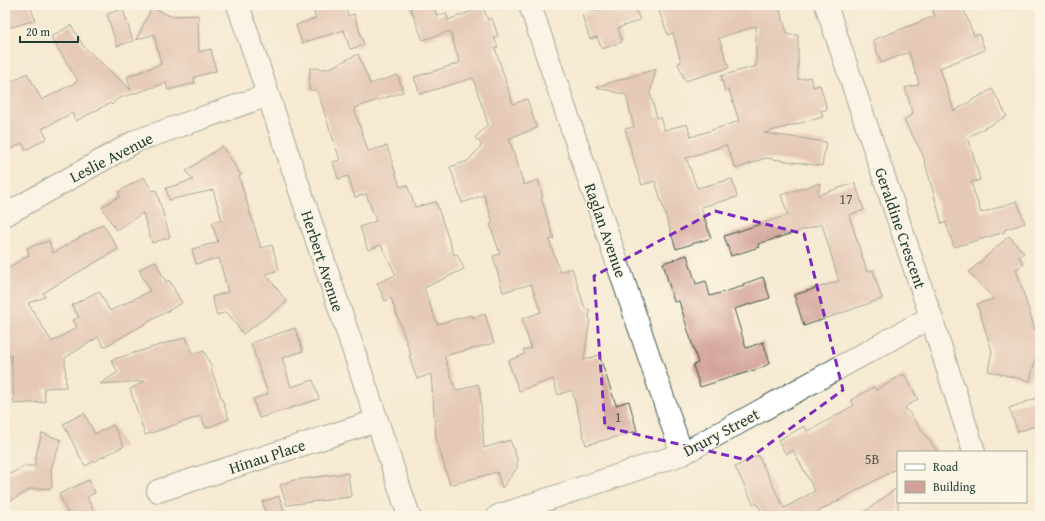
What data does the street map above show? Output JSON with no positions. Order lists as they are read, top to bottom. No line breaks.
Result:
{"streets":{"street":["Leslie Avenue","Geraldine Crescent","Raglan Avenue","Herbert Avenue","Drury Street","Hinau Place"]},"crossings":[["Leslie Avenue","Herbert Avenue"],["Geraldine Crescent","Drury Street"],["Raglan Avenue","Drury Street"],["Herbert Avenue","Hinau Place"]],"house_numbers":["17","1","5B"],"legend":["Road","Building"],"scale_bar":"20 m"}
